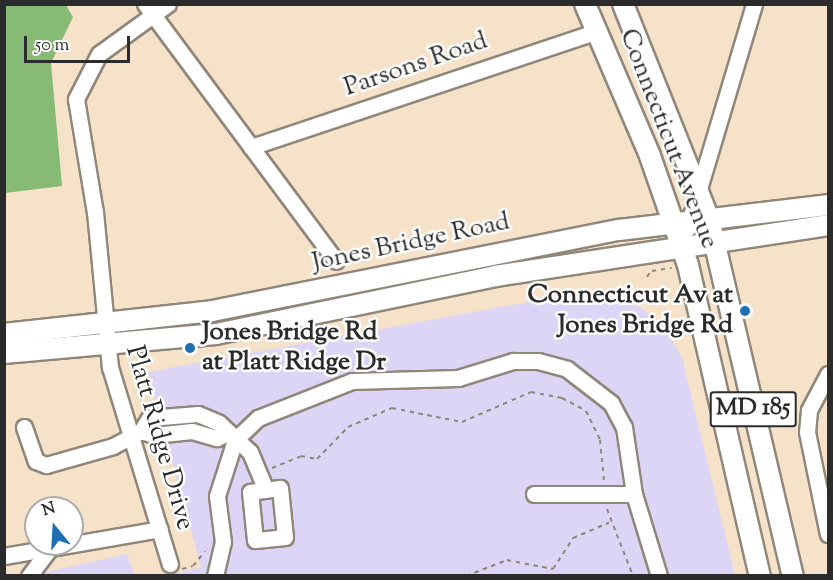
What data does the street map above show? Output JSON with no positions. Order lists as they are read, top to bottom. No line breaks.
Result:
{"streets":{"main road":["Connecticut Avenue","Jones Bridge Road","MD 185"],"street":["Parsons Road","Platt Ridge Drive"]},"crossings":[["Parsons Road","Connecticut Avenue"],["Connecticut Avenue","Jones Bridge Road"],["Jones Bridge Road","Platt Ridge Drive"]],"places":["Connecticut Av at Jones Bridge Rd","Jones Bridge Rd at Platt Ridge Dr"],"scale_bar":"50 m","north":"top"}
